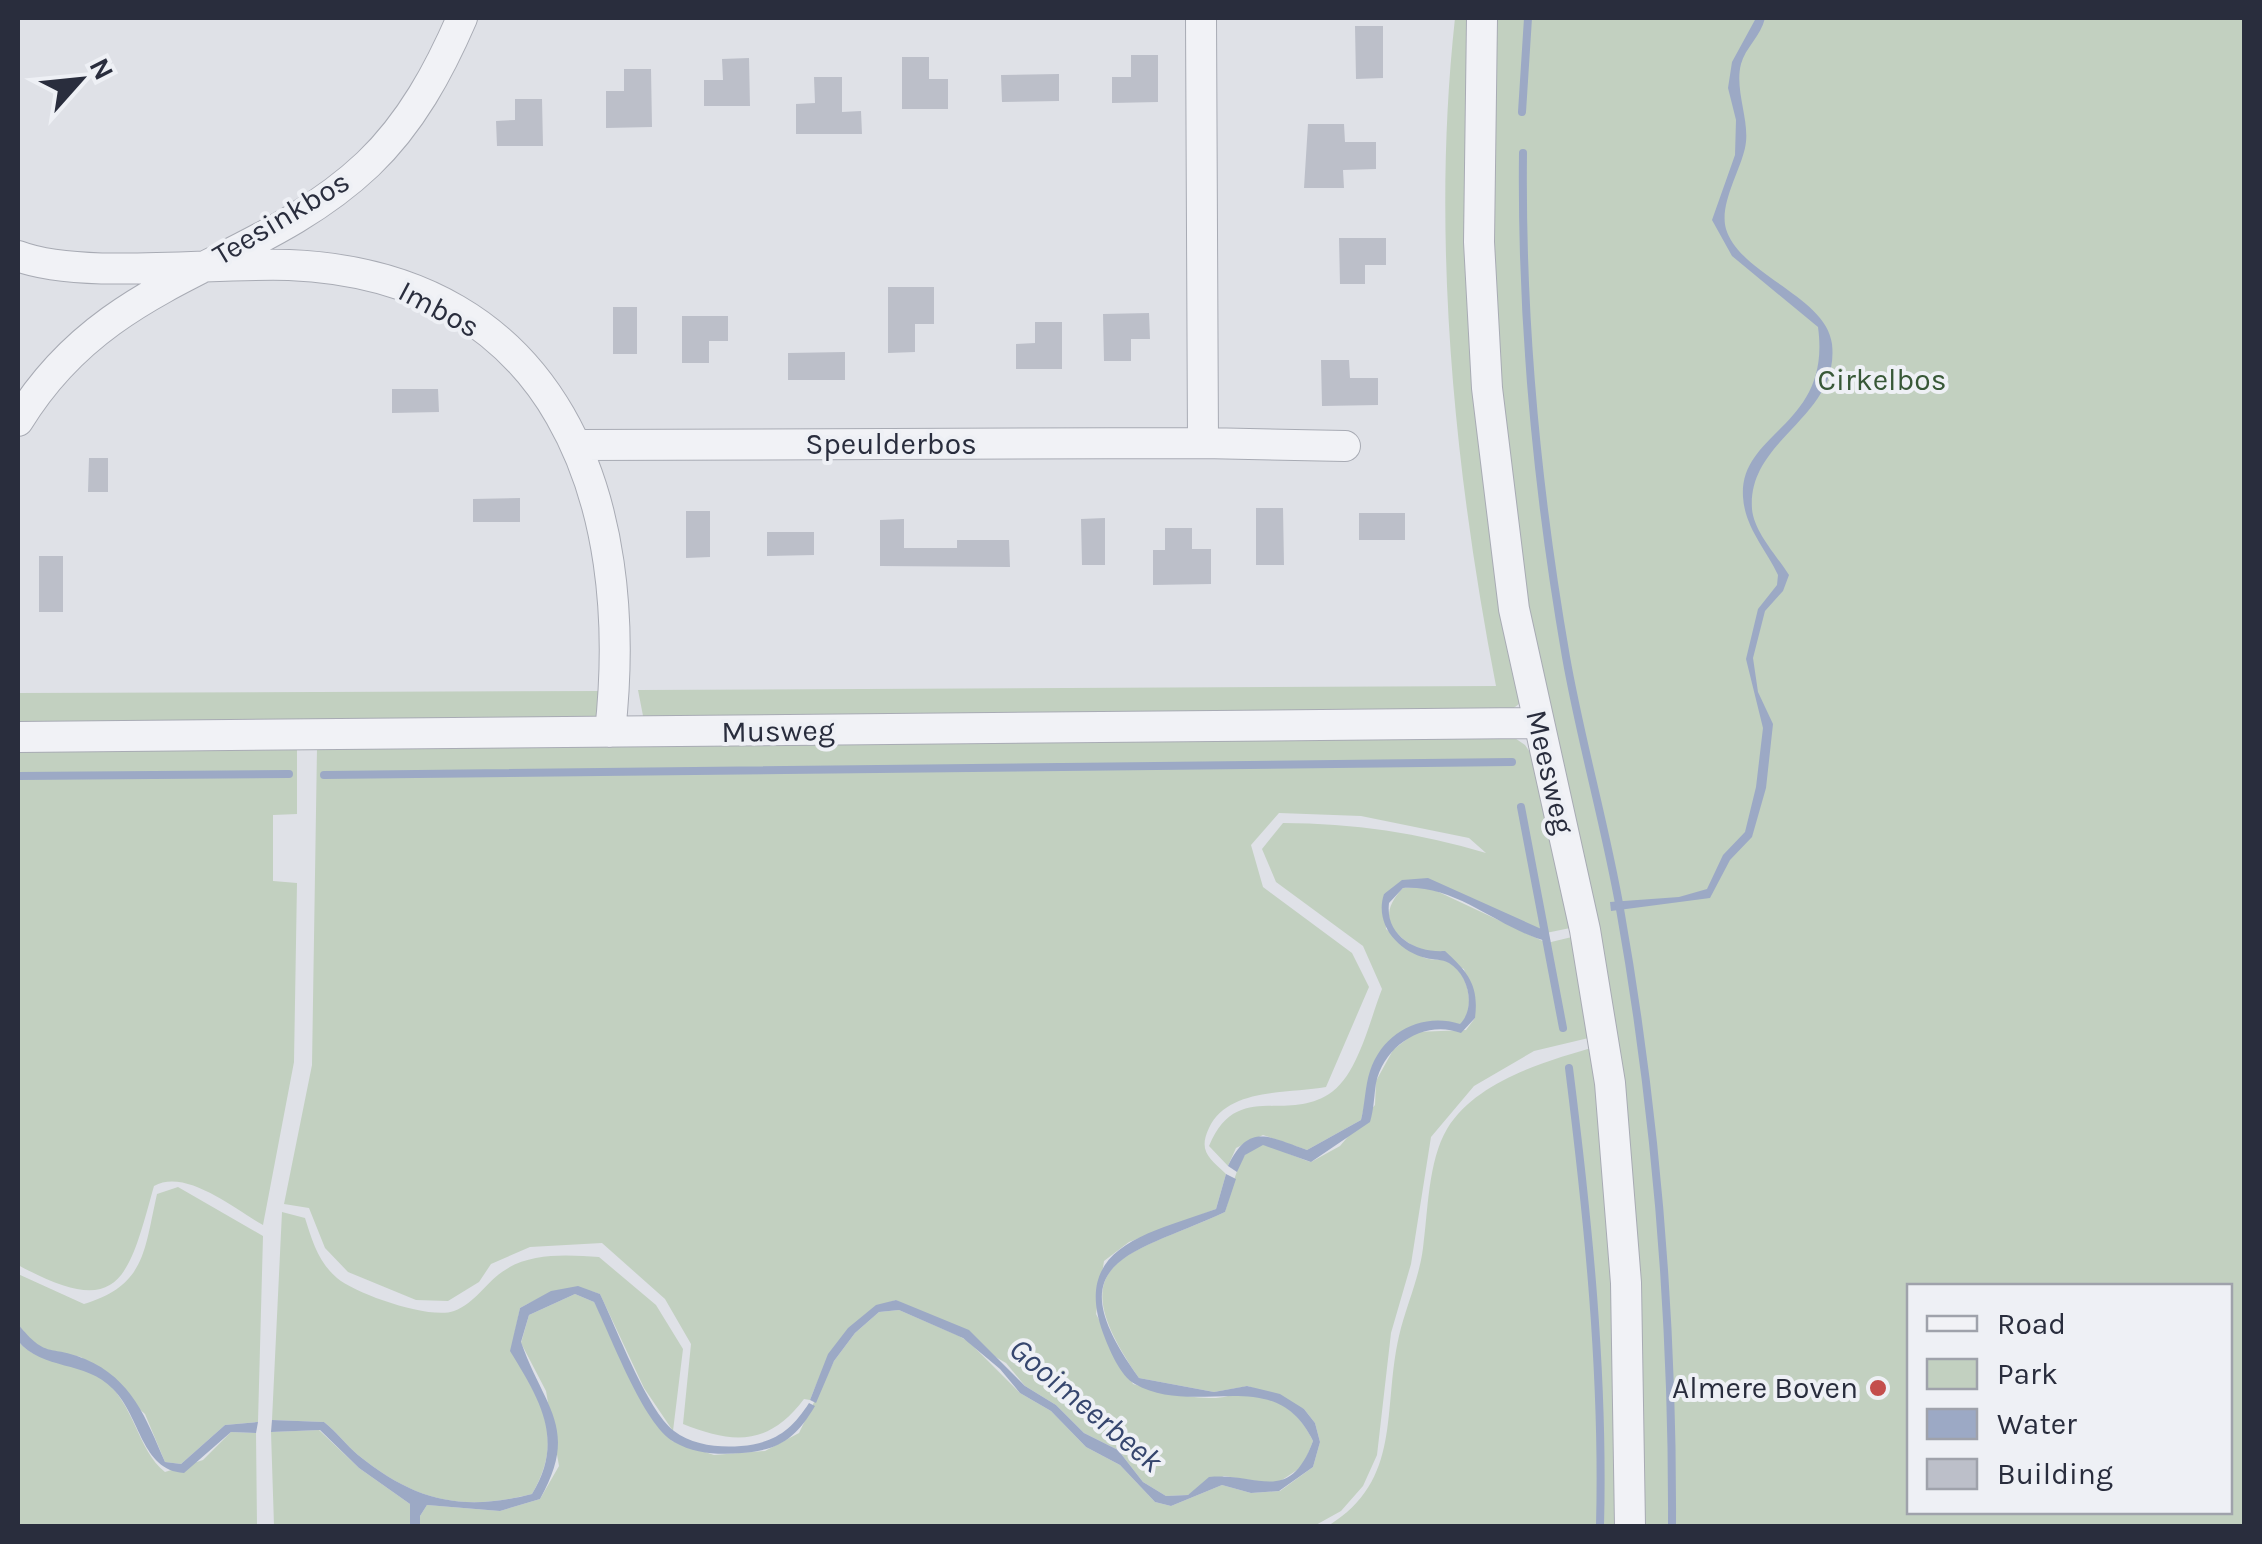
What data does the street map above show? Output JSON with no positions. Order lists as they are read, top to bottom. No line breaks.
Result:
{"streets":{"street":["Teesinkbos","Imbos","Speulderbos","Musweg","Meesweg"]},"crossings":[["Teesinkbos","Imbos"],["Imbos","Speulderbos"],["Imbos","Musweg"],["Musweg","Meesweg"]],"water":["Gooimeerbeek"],"parks":["Cirkelbos"],"places":["Almere Boven"],"legend":["Road","Park","Water","Building"],"north":"top right"}
